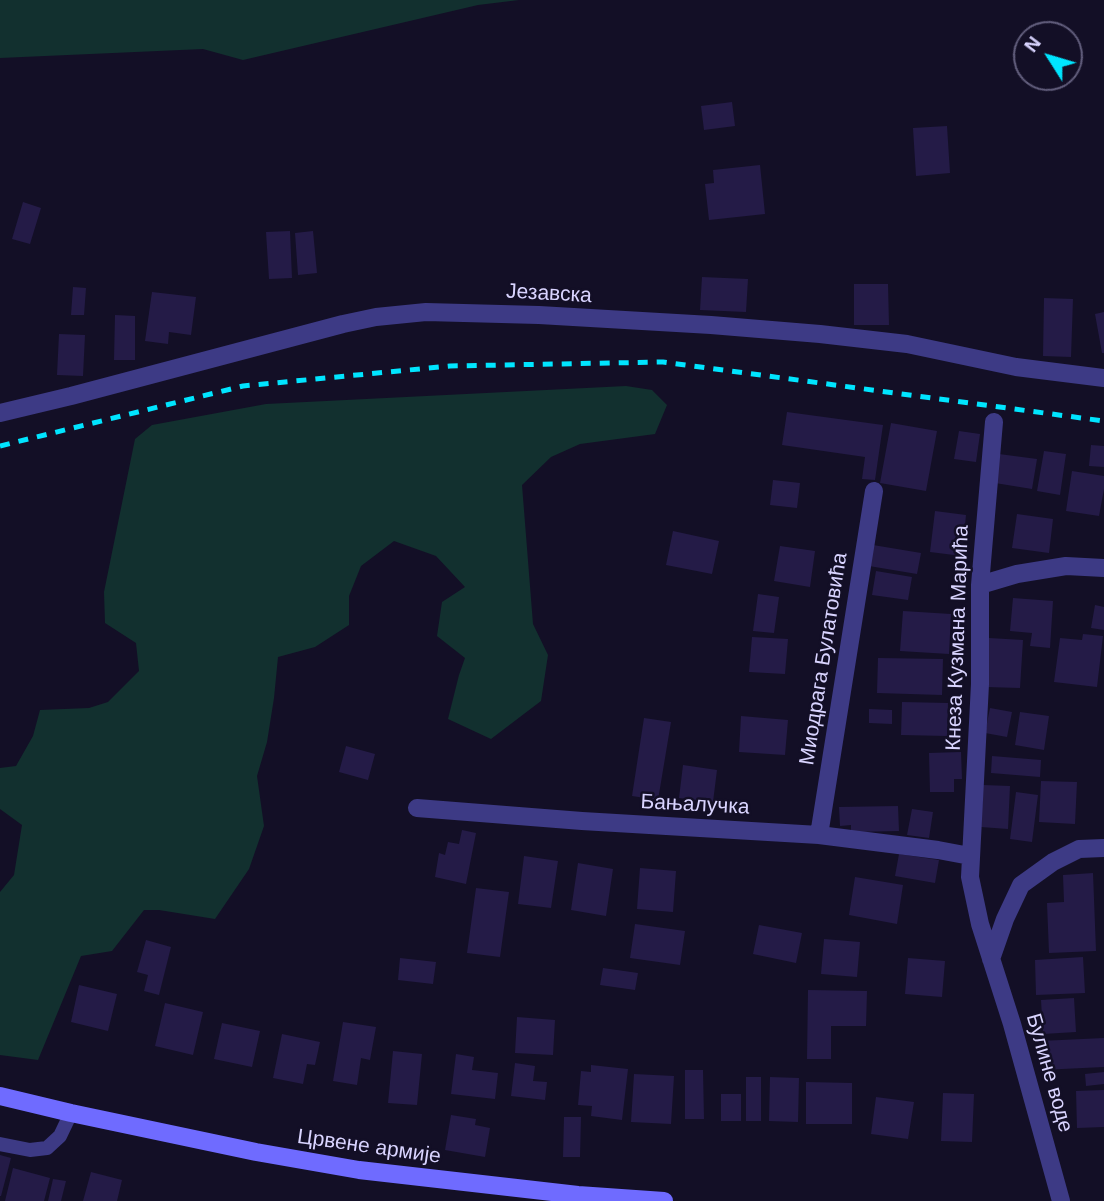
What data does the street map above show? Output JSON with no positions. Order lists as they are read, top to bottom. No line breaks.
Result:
{"streets":{"main road":["Црвене армије"],"street":["Језавска","Кнеза Кузмана Марића","Миодрага Булатовића","Бањалучка","Булине воде"]},"crossings":[["Кнеза Кузмана Марића","Бањалучка"],["Кнеза Кузмана Марића","Булине воде"],["Миодрага Булатовића","Бањалучка"],["Бањалучка","Булине воде"]],"north":"top left"}
